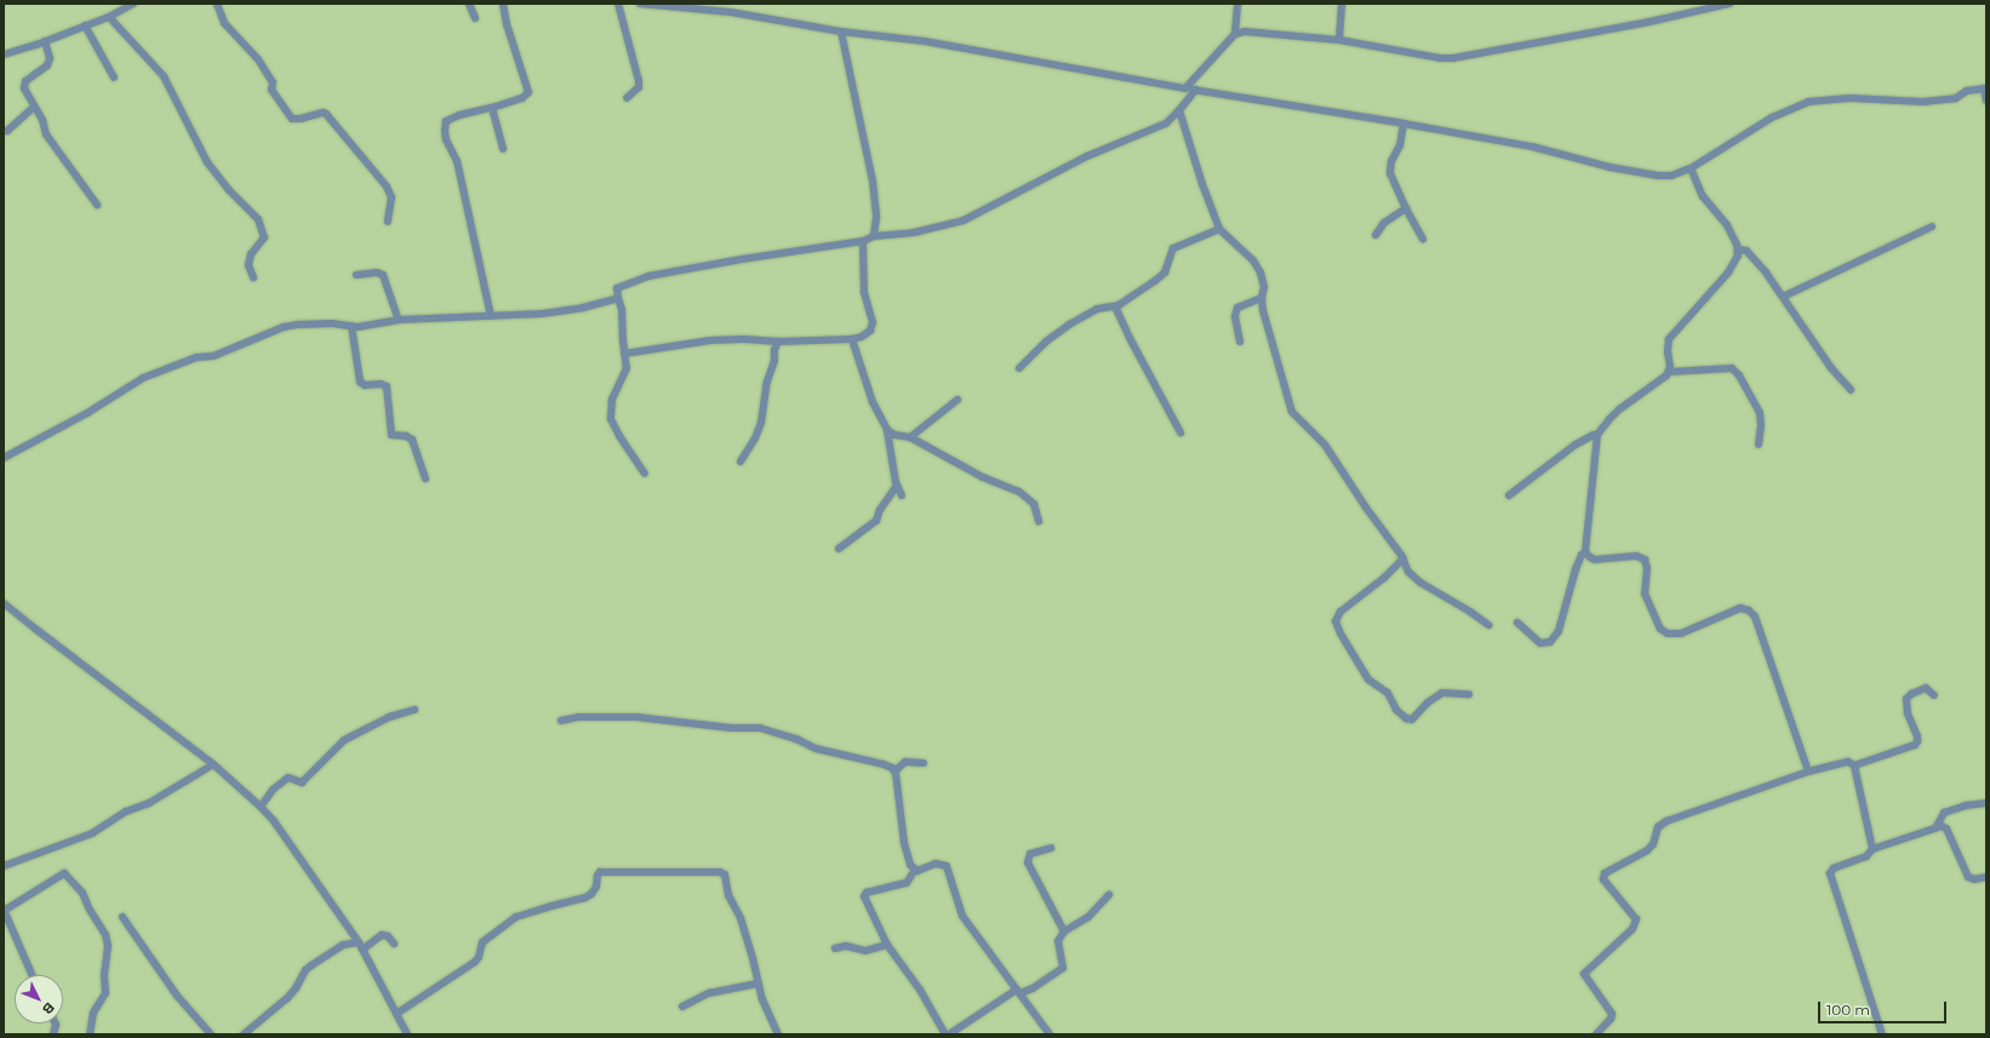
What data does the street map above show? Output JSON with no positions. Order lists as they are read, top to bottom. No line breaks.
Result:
{"scale_bar":"100 m","north":"bottom right"}
